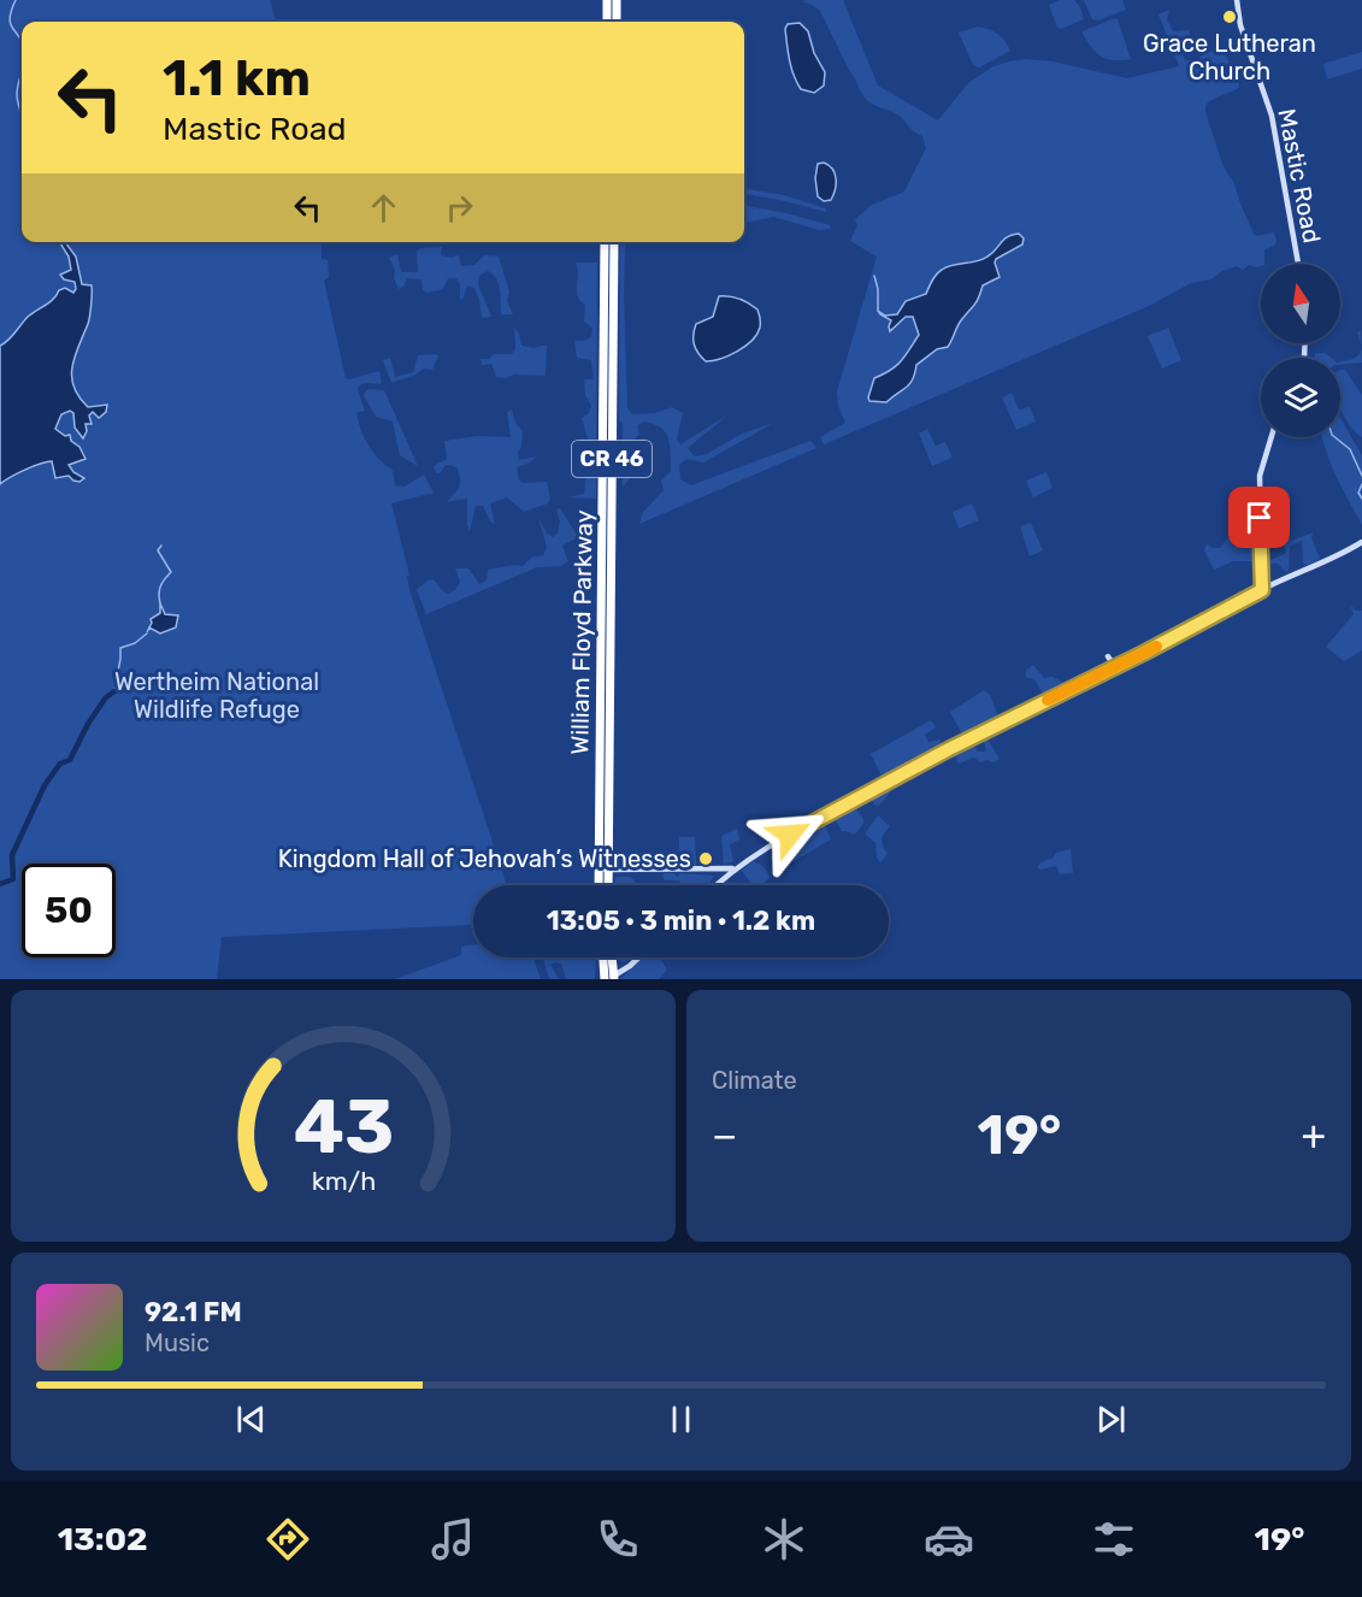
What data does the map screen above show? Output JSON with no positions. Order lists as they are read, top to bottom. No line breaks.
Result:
{"streets":{"highway":["CR 46","William Floyd Parkway"],"main road":["Mastic Road"]},"parks":["Wertheim National Wildlife Refuge"],"places":["Grace Lutheran Church","Kingdom Hall of Jehovah’s Witnesses"],"north":"top","page":{"turn":["1.1 km","Mastic Road"],"limit":"50","trip":"13:05 · 3 min · 1.2 km","tile":"Climate","heat":["−","19°","+"],"song":["92.1 FM","Music"],"tabs":["13:02","19°"],"gauge":["43","km/h"]}}
